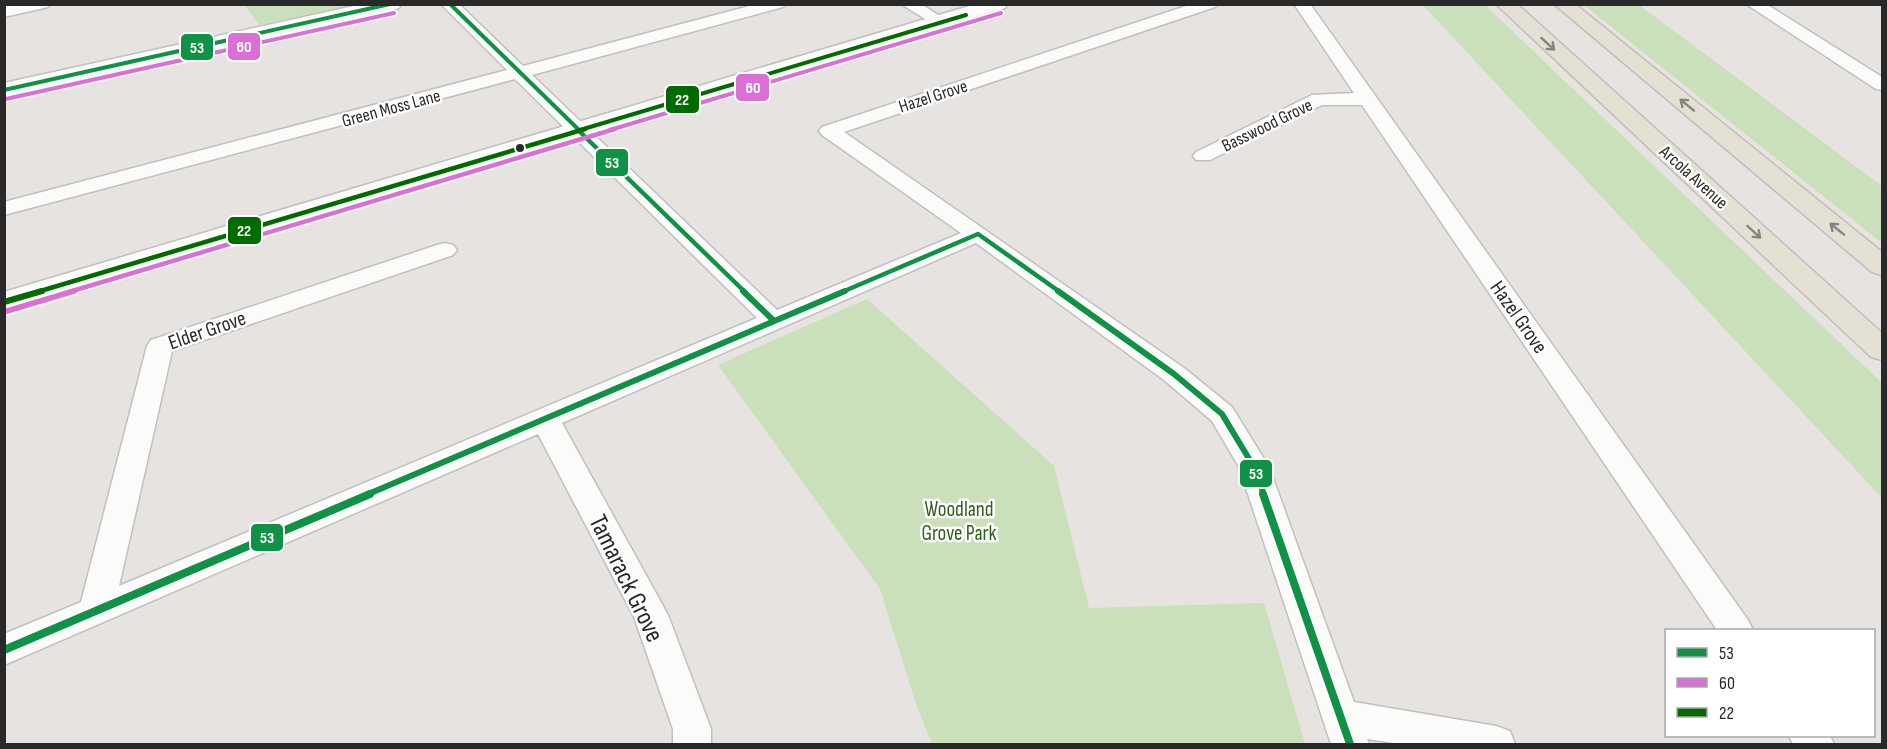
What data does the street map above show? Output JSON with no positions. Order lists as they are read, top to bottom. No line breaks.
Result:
{"streets":{"main road":["Arcola Avenue"],"street":["Hazel Grove","Green Moss Lane","Basswood Grove","Elder Grove","Tamarack Grove"]},"crossings":[["Hazel Grove","Basswood Grove"]],"parks":["Woodland Grove Park"],"lines":["transit line 53","transit line 60","transit line 22"],"legend":["53","60","22"]}
